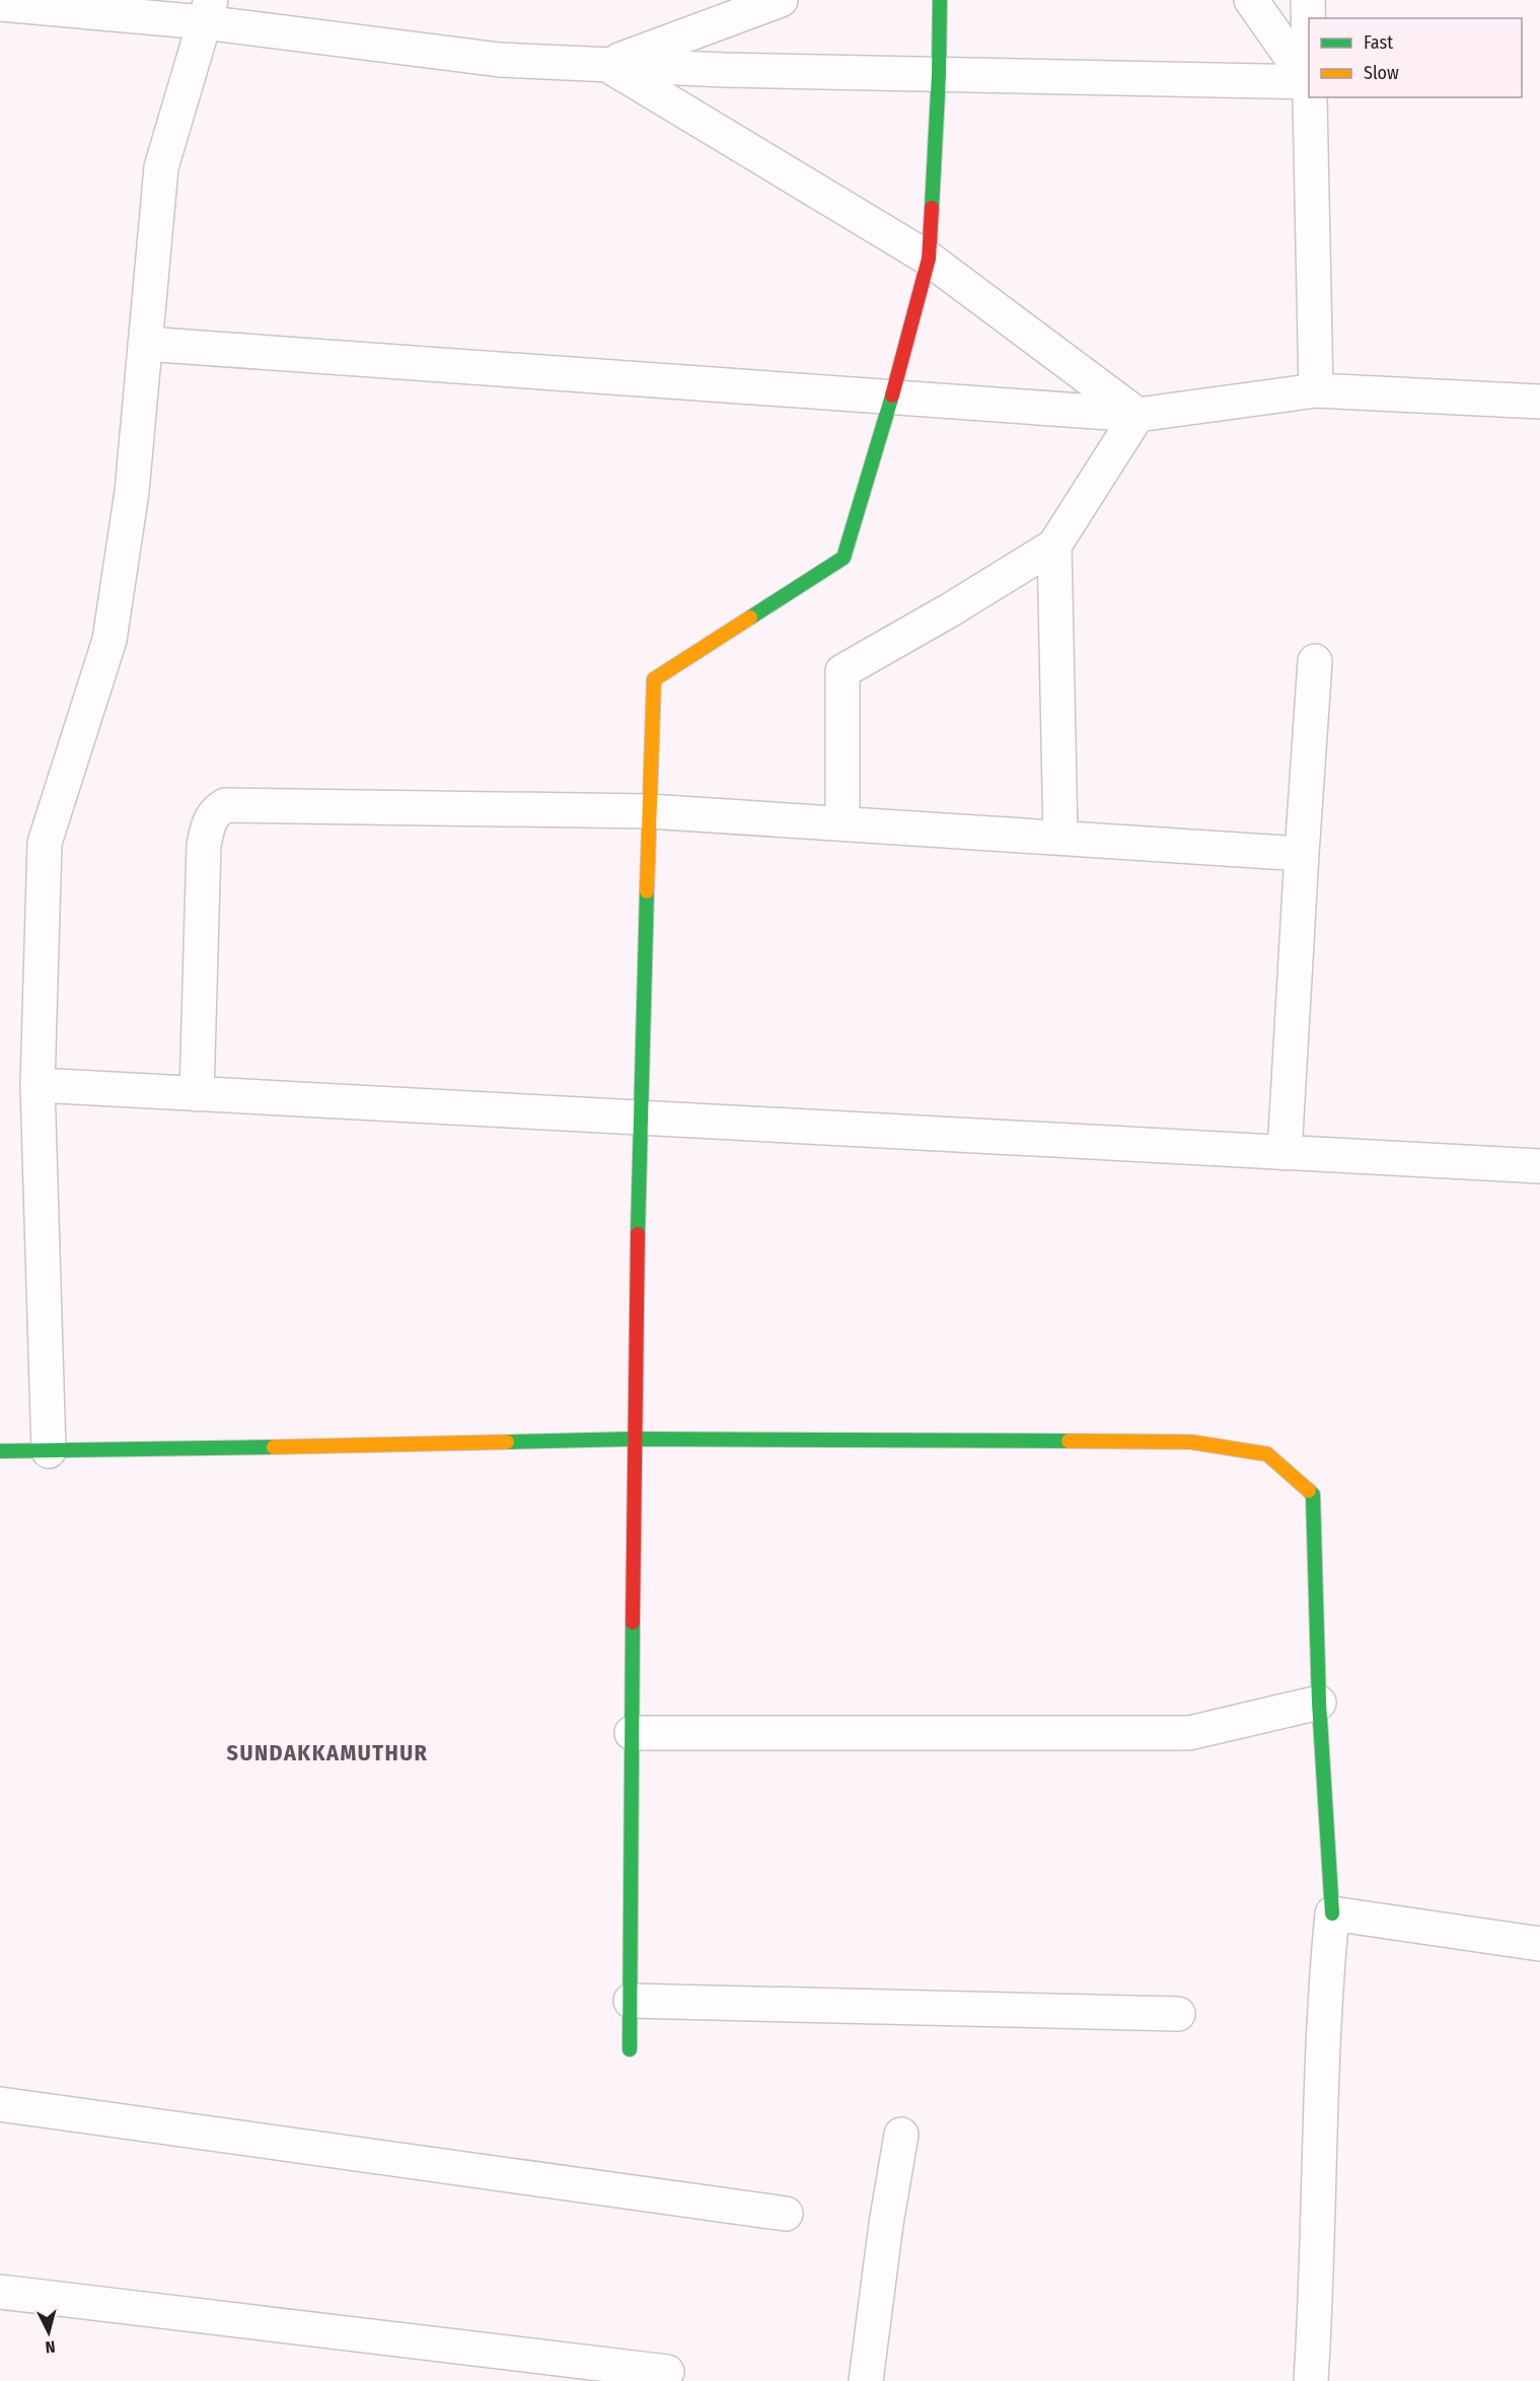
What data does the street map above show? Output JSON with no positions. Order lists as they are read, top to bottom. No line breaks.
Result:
{"districts":["SUNDAKKAMUTHUR"],"legend":["Fast","Slow"],"north":"bottom"}
